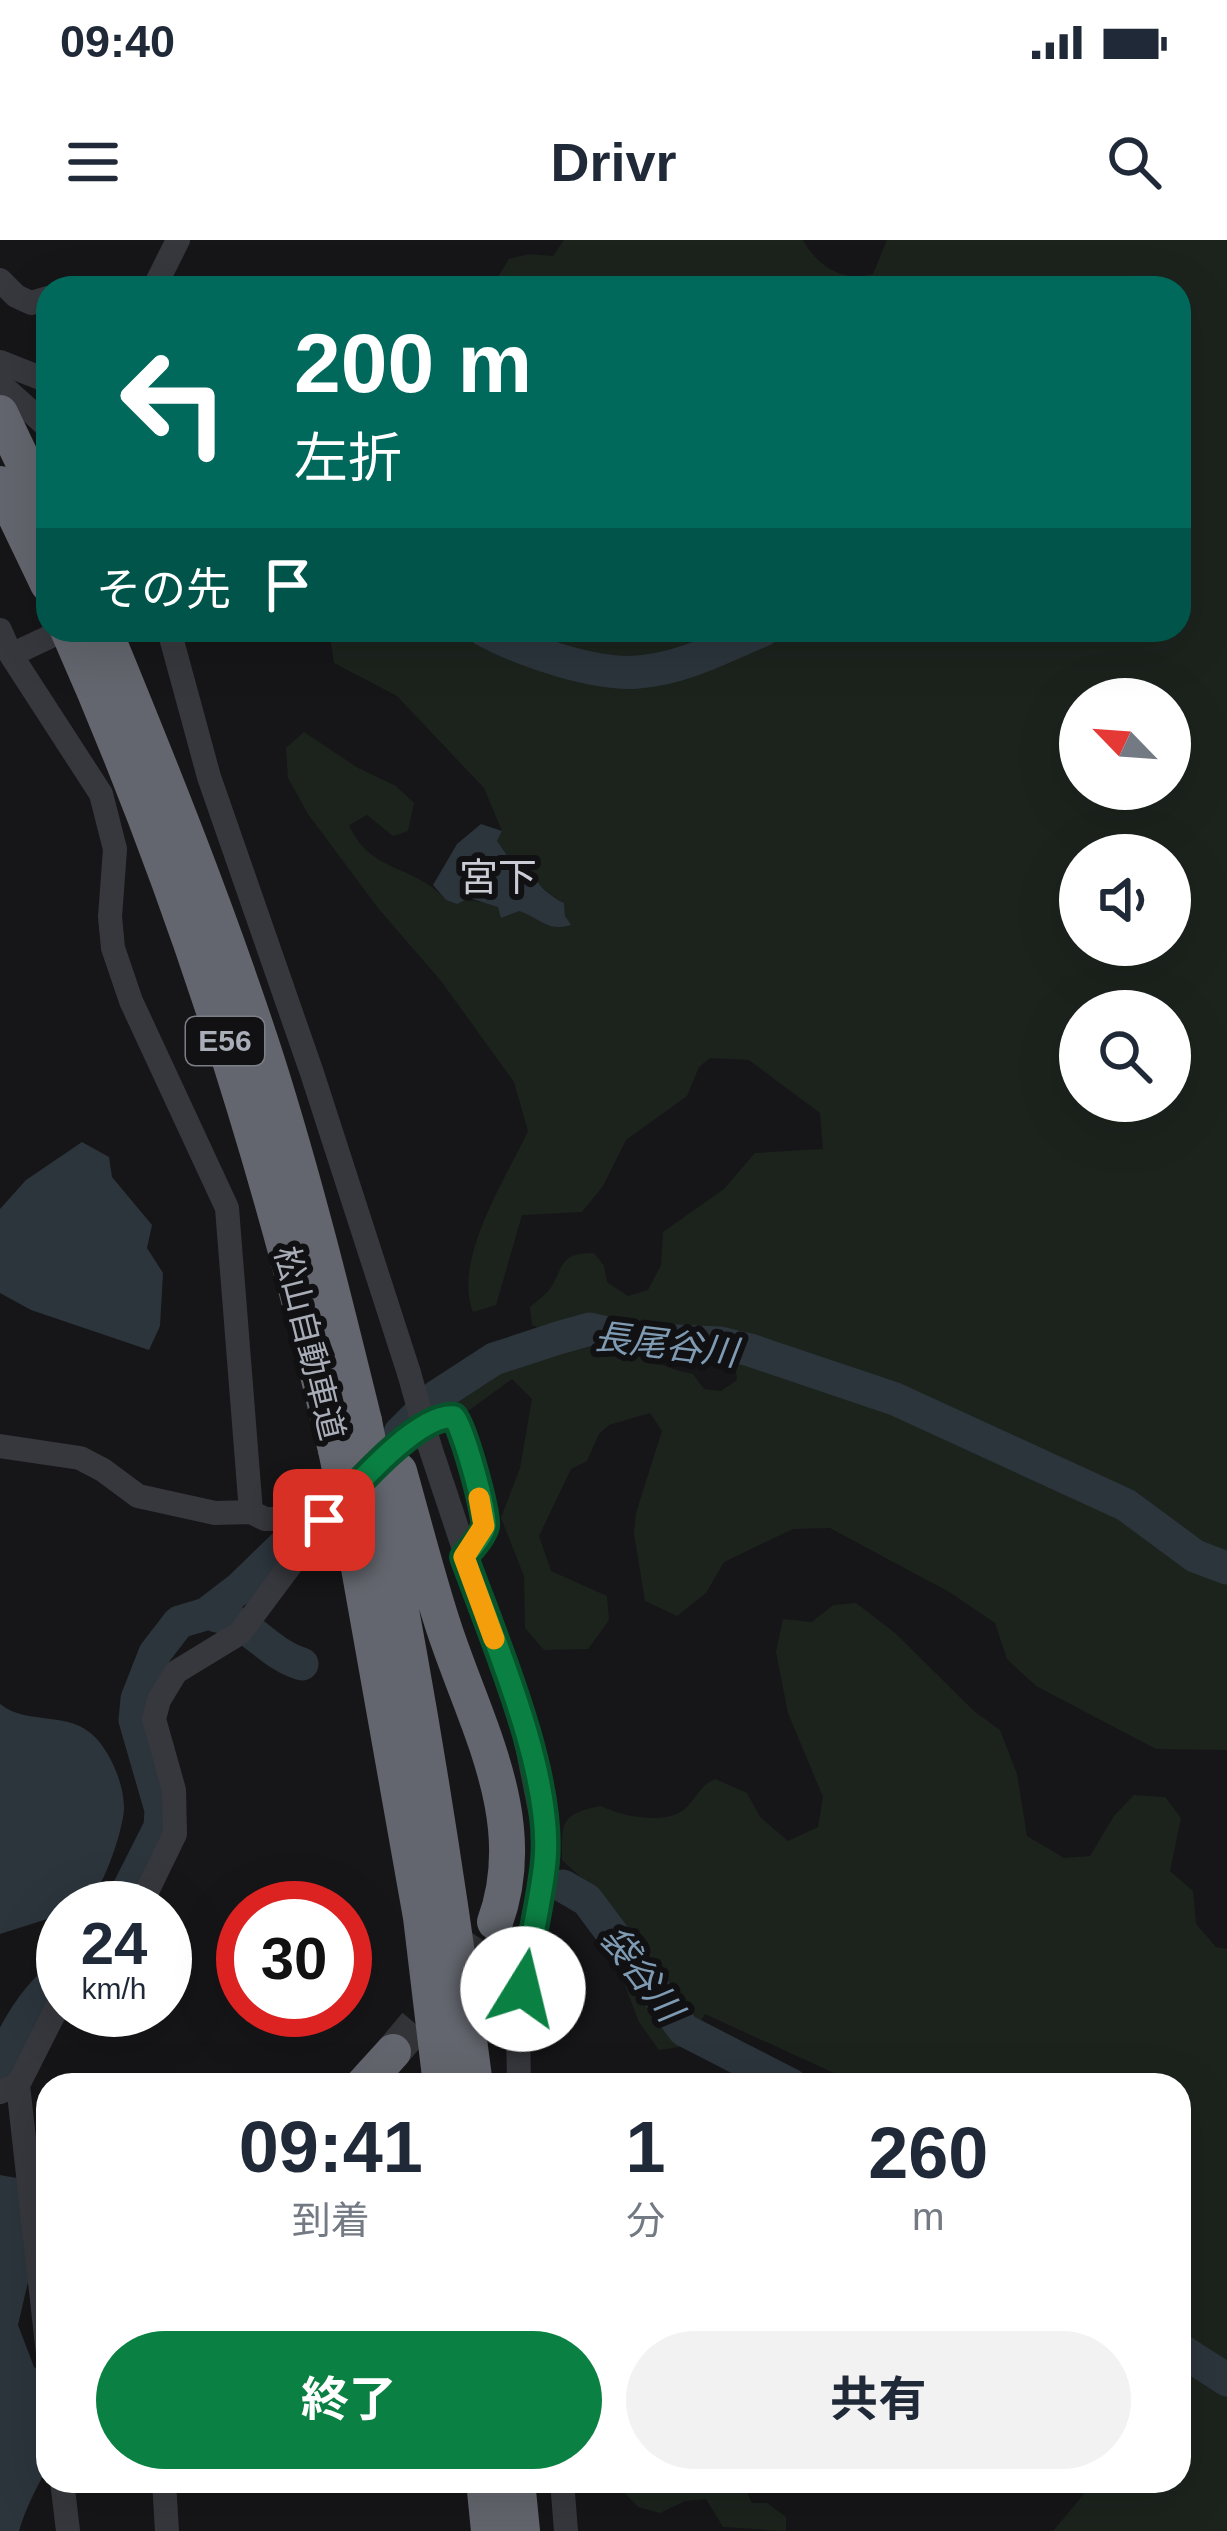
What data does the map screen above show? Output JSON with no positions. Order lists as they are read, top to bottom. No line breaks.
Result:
{"streets":{"highway":["E56","松山自動車道"]},"districts":["宮下"],"water":["長尾谷川","袋谷川"],"north":"top left","page":{"status":"09:40","header":"Drivr","turn":["200 m","左折"],"then":"その先","speed":"24 km/h","limit":"30","eta":["09:41","到着","1","分","260","m"],"buttons":["終了","共有"]}}
